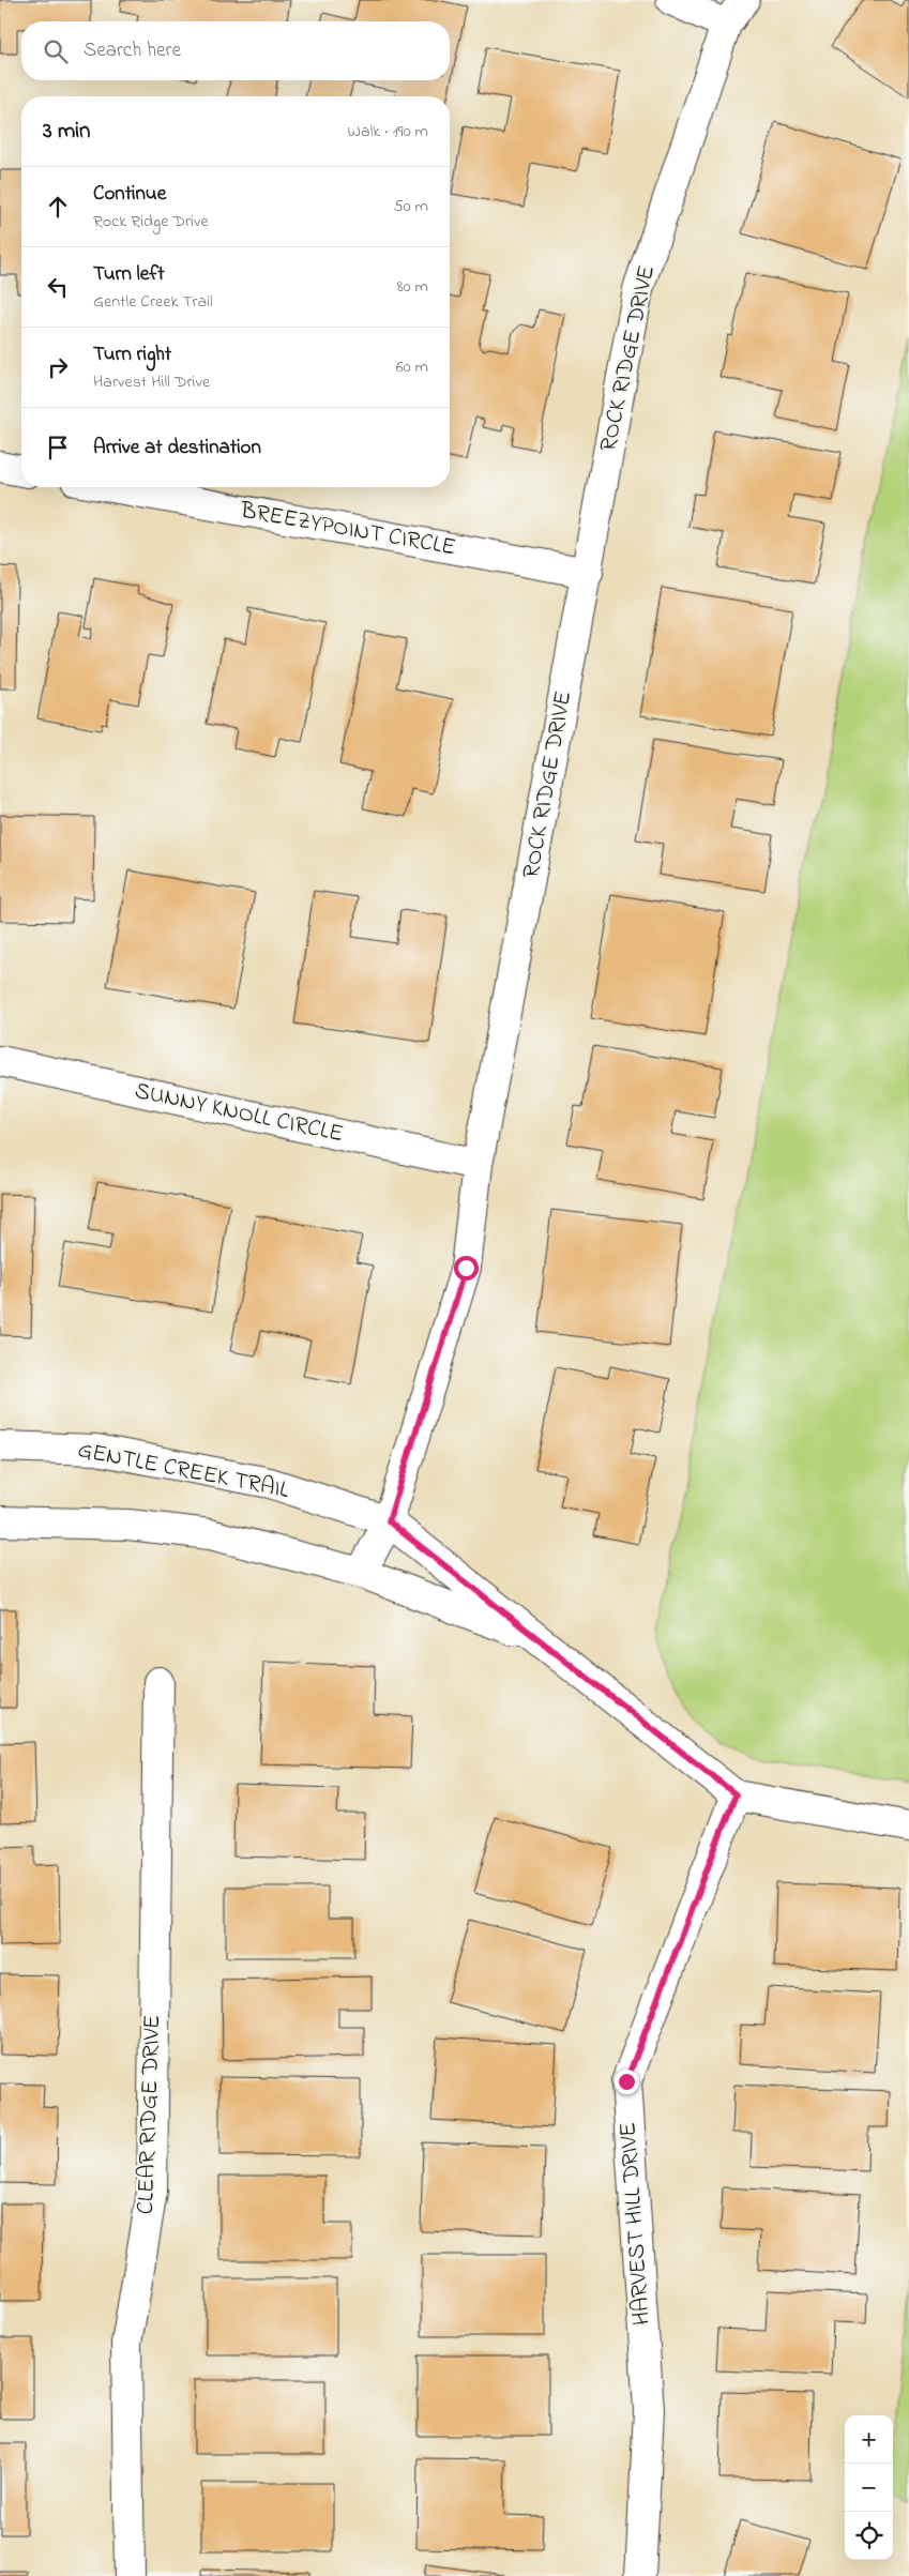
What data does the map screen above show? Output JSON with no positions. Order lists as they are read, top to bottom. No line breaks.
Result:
{"streets":{"street":["ROCK RIDGE DRIVE","BREEZYPOINT CIRCLE","SUNNY KNOLL CIRCLE","GENTLE CREEK TRAIL","CLEAR RIDGE DRIVE","HARVEST HILL DRIVE"]},"crossings":[["ROCK RIDGE DRIVE","BREEZYPOINT CIRCLE"],["ROCK RIDGE DRIVE","SUNNY KNOLL CIRCLE"],["ROCK RIDGE DRIVE","GENTLE CREEK TRAIL"],["GENTLE CREEK TRAIL","HARVEST HILL DRIVE"]],"page":{"search":"Search here","heading":["3 min","Walk · 190 m"],"list":[["Continue","Rock Ridge Drive","50 m"],["Turn left","Gentle Creek Trail","80 m"],["Turn right","Harvest Hill Drive","60 m"],"Arrive at destination"],"map_buttons":["+","−"]}}
